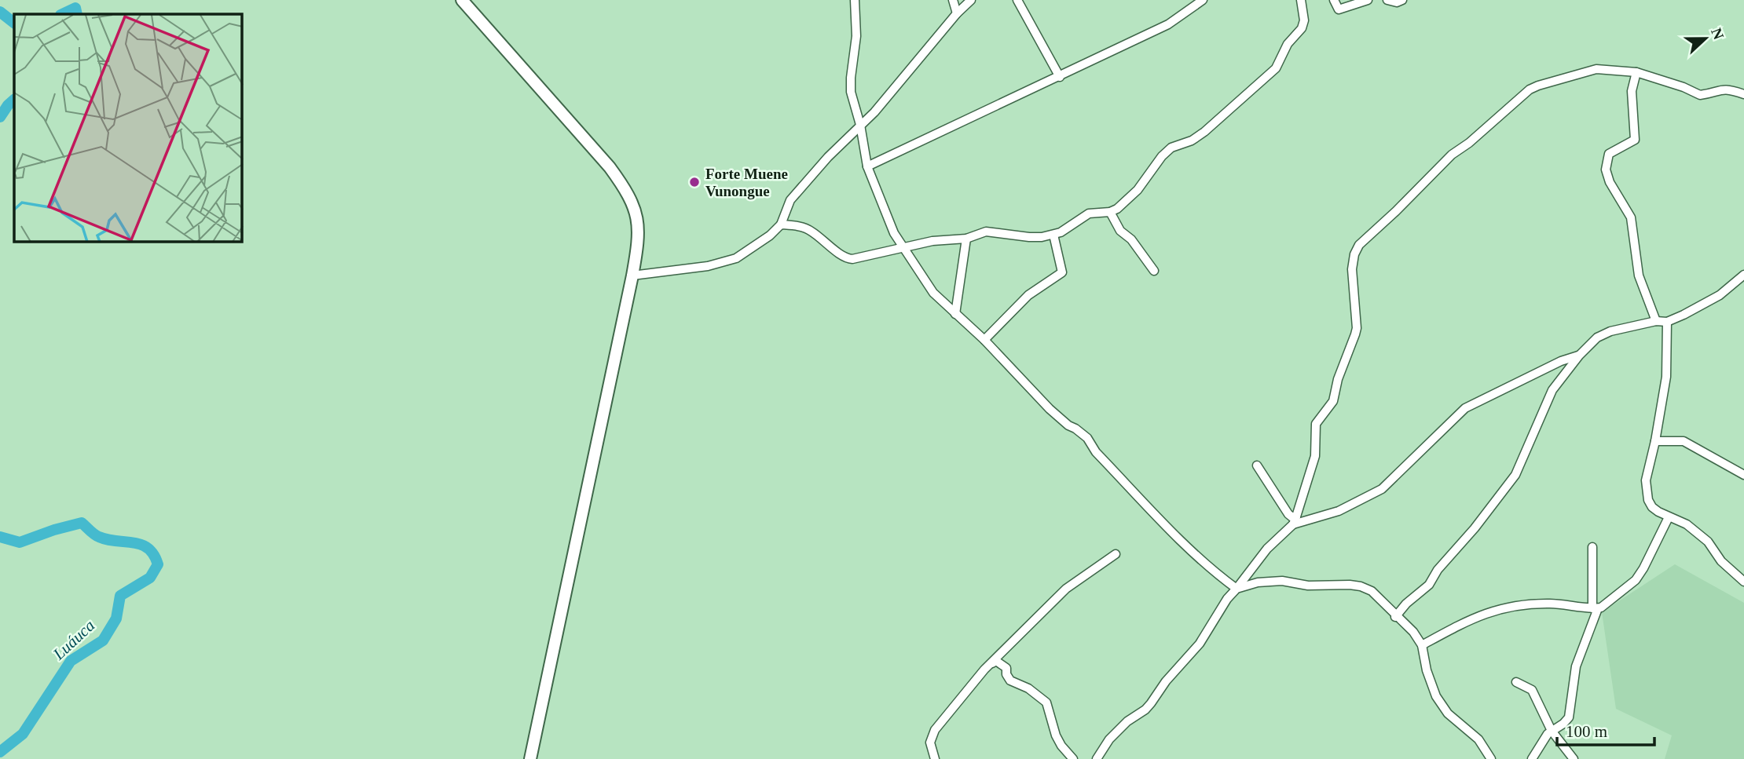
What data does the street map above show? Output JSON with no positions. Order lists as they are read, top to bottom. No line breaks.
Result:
{"water":["Luáuca"],"places":["Forte Muene Vunongue"],"scale_bar":"100 m","north":"right"}
